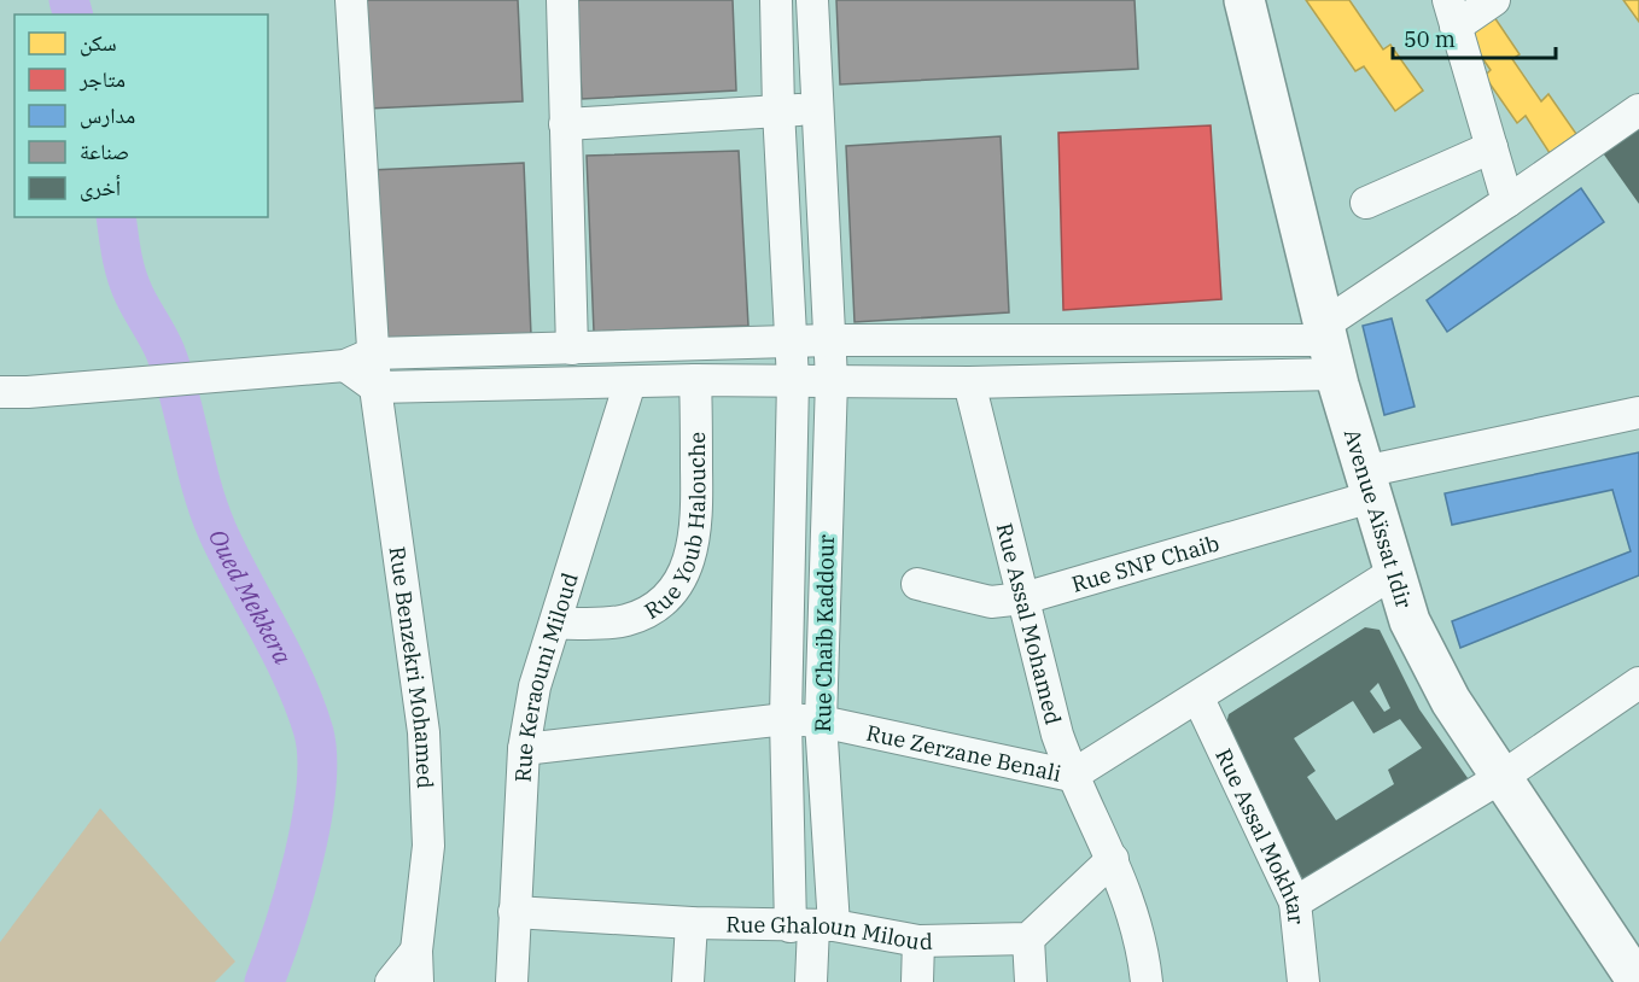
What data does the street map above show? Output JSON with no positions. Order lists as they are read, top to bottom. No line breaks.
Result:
{"streets":{"main road":["Avenue Aïssat Idir"],"street":["Rue Youb Halouche","Rue SNP Chaib","Rue Assal Mohamed","Rue Chaib Kaddour","Rue Benzekri Mohamed","Rue Keraouni Miloud","Rue Zerzane Benali","Rue Assal Mokhtar","Rue Ghaloun Miloud"]},"crossings":[["Rue Youb Halouche","Rue Keraouni Miloud"],["Avenue Aïssat Idir","Rue SNP Chaib"],["Avenue Aïssat Idir","Rue Zerzane Benali"],["Rue SNP Chaib","Rue Assal Mohamed"],["Rue Assal Mohamed","Rue Zerzane Benali"],["Rue Chaib Kaddour","Rue Zerzane Benali"],["Rue Chaib Kaddour","Rue Ghaloun Miloud"],["Rue Keraouni Miloud","Rue Zerzane Benali"],["Rue Keraouni Miloud","Rue Ghaloun Miloud"],["Rue Zerzane Benali","Rue Assal Mokhtar"]],"water":["Oued Mekkera"],"legend":["سكن","متاجر","مدارس","صناعة","أخرى"],"scale_bar":"50 m"}
